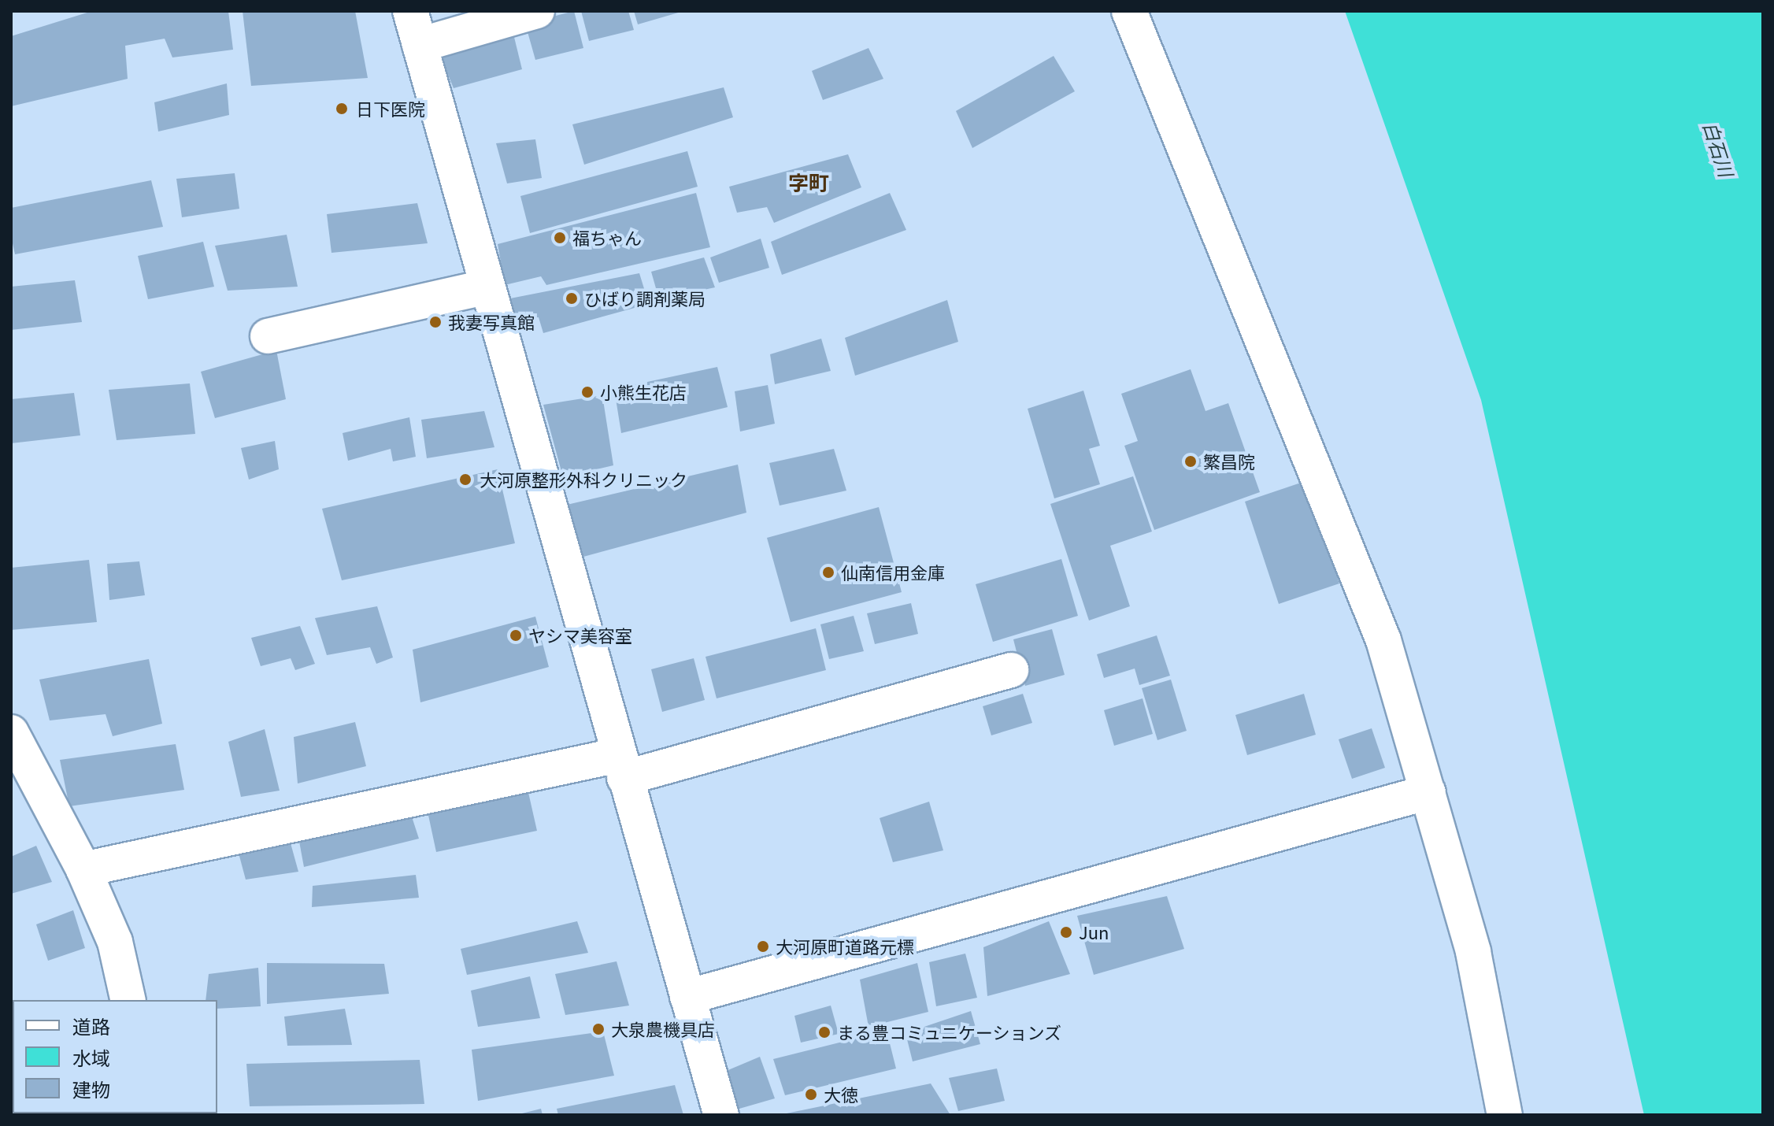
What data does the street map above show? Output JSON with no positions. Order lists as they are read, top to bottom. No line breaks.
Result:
{"districts":["字町"],"water":["白石川"],"places":["日下医院","福ちゃん","ひばり調剤薬局","我妻写真館","小熊生花店","繁昌院","大河原整形外科クリニック","仙南信用金庫","ヤシマ美容室","Jun","大河原町道路元標","大泉農機具店","まる豊コミュニケーションズ","大徳"],"legend":["道路","水域","建物"]}
